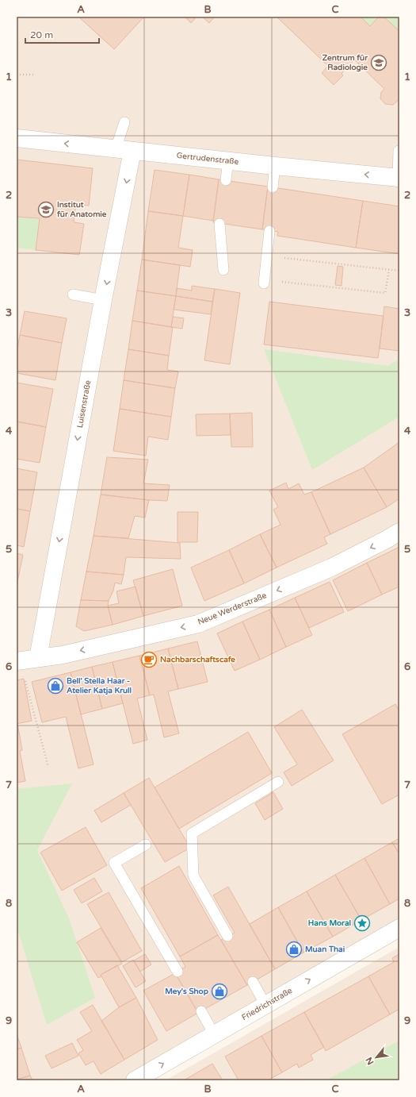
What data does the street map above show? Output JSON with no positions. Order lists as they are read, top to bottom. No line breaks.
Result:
{"streets":{"street":["Gertrudenstraße","Luisenstraße","Neue Werderstraße","Friedrichstraße"]},"crossings":[["Gertrudenstraße","Luisenstraße"],["Luisenstraße","Neue Werderstraße"]],"one_way":["Gertrudenstraße","Luisenstraße","Neue Werderstraße","Friedrichstraße"],"places":{"school or university":["Zentrum für Radiologie","Institut für Anatomie"],"cafe":["Nachbarschaftscafe"],"shop":["Bell' Stella Haar - Atelier Katja Krull","Muan Thai","Mey's Shop"],"place":["Hans Moral"]},"scale_bar":"20 m","north":"bottom left","grid":{"columns":["A","B","C"],"rows":["1","2","3","4","5","6","7","8","9"]}}
